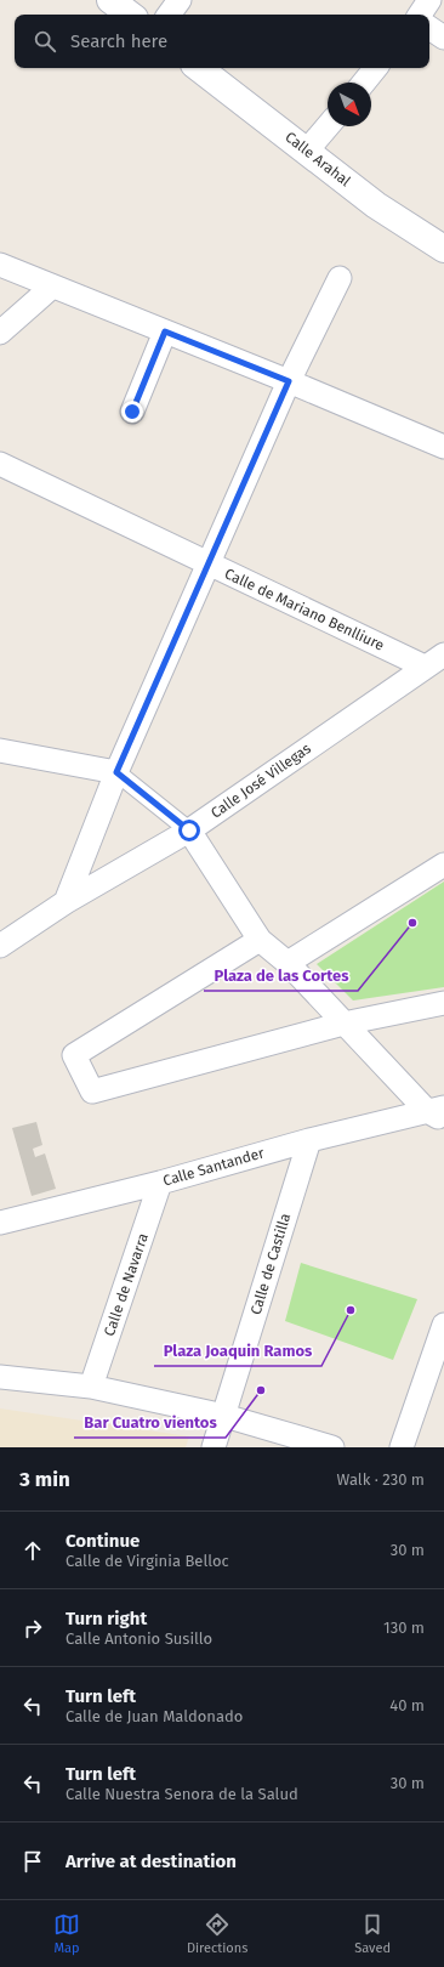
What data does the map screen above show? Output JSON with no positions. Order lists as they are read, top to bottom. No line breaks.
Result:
{"streets":{"street":["Calle Arahal","Calle de Mariano Benlliure","Calle José Villegas","Calle Santander","Calle de Castilla","Calle de Navarra"]},"crossings":[["Calle de Mariano Benlliure","Calle José Villegas"],["Calle Santander","Calle de Castilla"],["Calle Santander","Calle de Navarra"]],"places":["Plaza de las Cortes","Plaza Joaquin Ramos","Bar Cuatro vientos"],"north":"bottom right","page":{"search":"Search here","heading":["3 min","Walk · 230 m"],"list":[["Continue","Calle de Virginia Belloc","30 m"],["Turn right","Calle Antonio Susillo","130 m"],["Turn left","Calle de Juan Maldonado","40 m"],["Turn left","Calle Nuestra Senora de la Salud","30 m"],"Arrive at destination"],"nav":["Map","Directions","Saved"]}}
